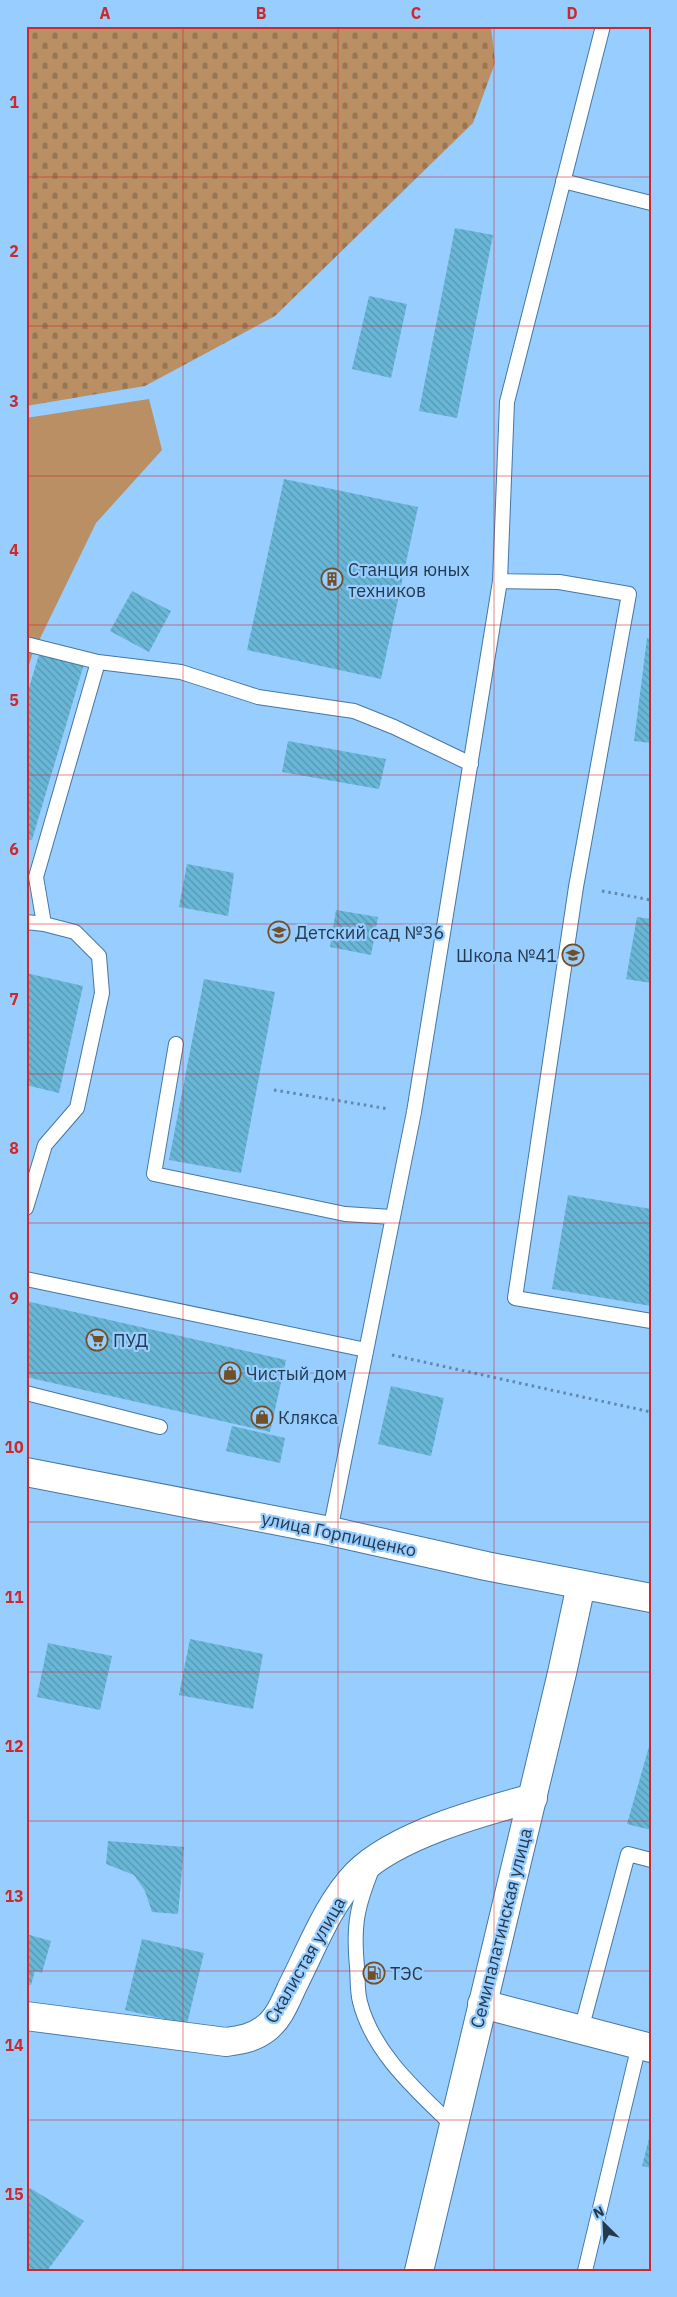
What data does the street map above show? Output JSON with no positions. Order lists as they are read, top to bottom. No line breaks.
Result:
{"streets":{"main road":["улица Горпищенко","Семипалатинская улица","Скалистая улица"]},"crossings":[["улица Горпищенко","Семипалатинская улица"],["Семипалатинская улица","Скалистая улица"]],"places":{"building":["Станция юных техников"],"school or university":["Детский сад №36","Школа №41"],"supermarket":["ПУД"],"shop":["Чистый дом","Клякса"],"fuel station":["ТЭС"]},"north":"top left","grid":{"columns":["A","B","C","D"],"rows":["1","2","3","4","5","6","7","8","9","10","11","12","13","14","15"]}}
